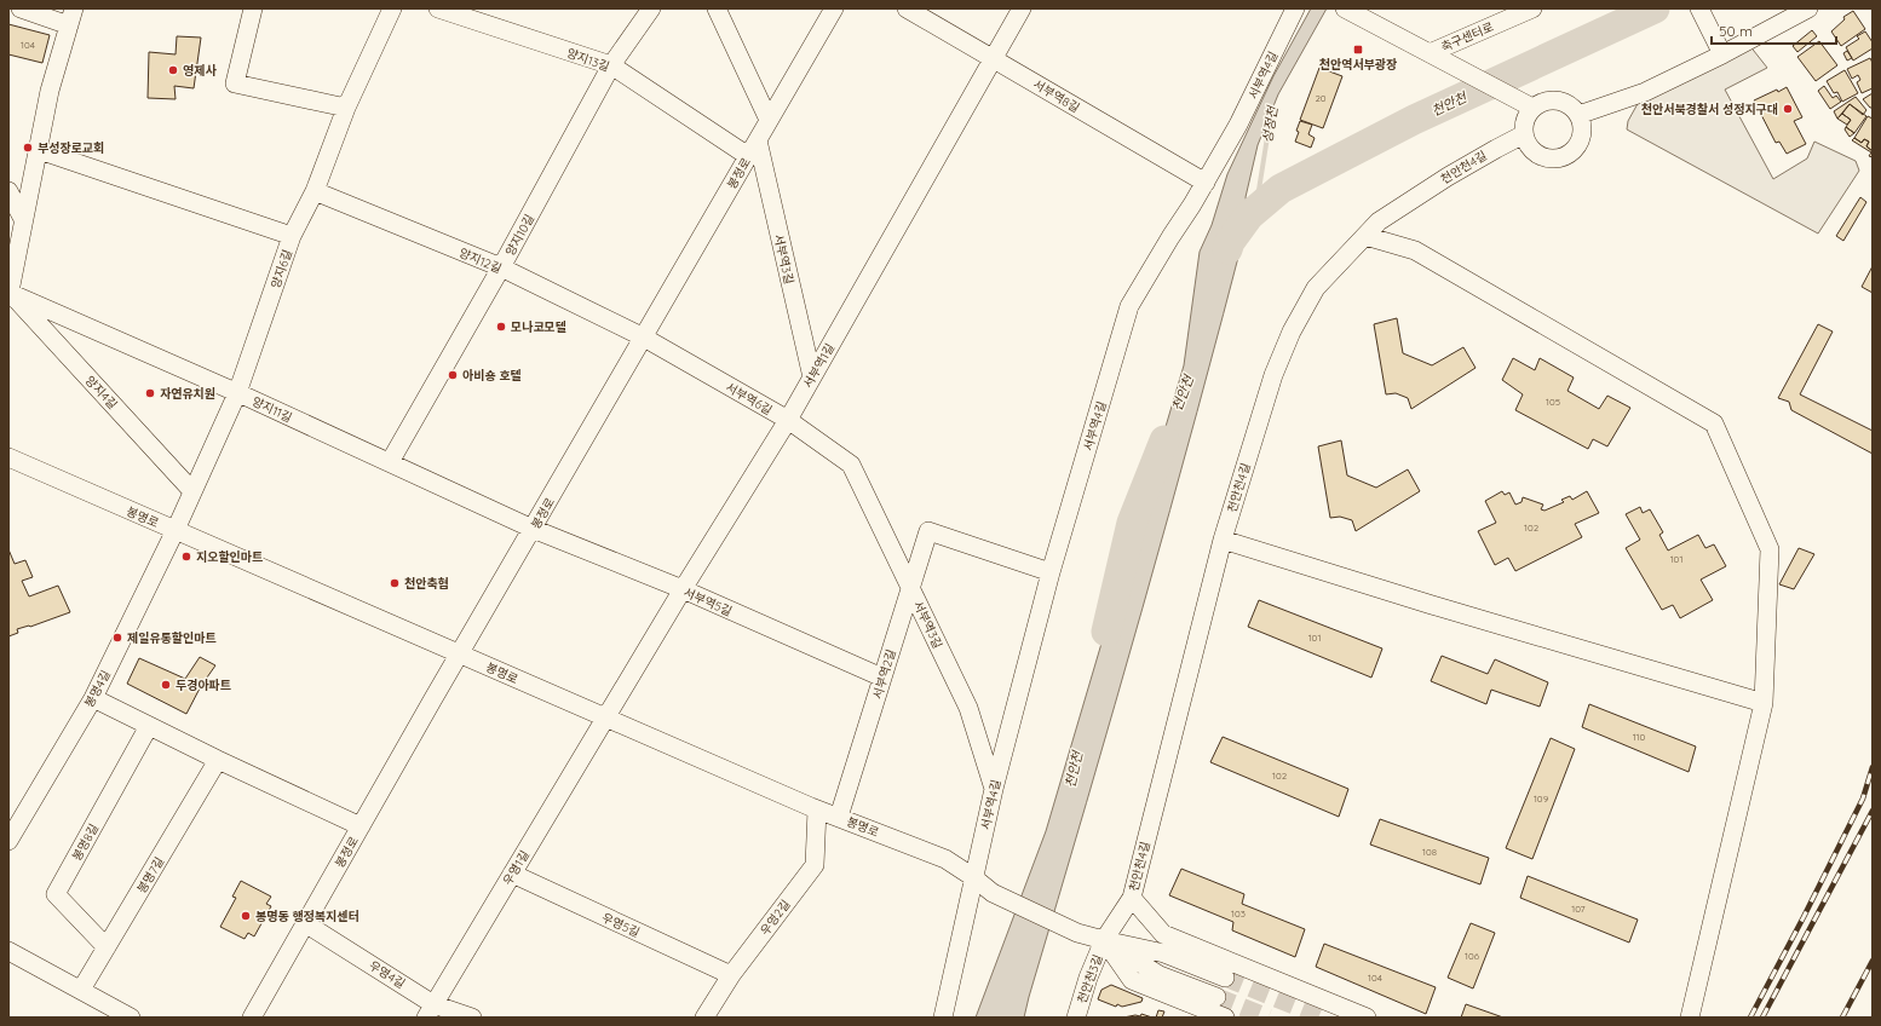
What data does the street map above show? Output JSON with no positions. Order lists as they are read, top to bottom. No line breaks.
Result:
{"streets":{"street":["축구센터로","양지13길","서부역4길","서부역8길","천안천4길","봉정로","양지10길","서부역3길","양지12길","양지6길","서부역1길","양지4길","서부역6길","양지11길","봉명로","서부역5길","서부역2길","봉명4길","봉명8길","우영1길","봉명7길","우영2길","우영5길","우영4길","천안천3길"]},"crossings":[["양지13길","봉정로"],["양지13길","양지10길"],["서부역4길","서부역8길"],["서부역4길","서부역3길"],["서부역4길","봉명로"],["서부역4길","서부역2길"],["서부역8길","서부역1길"],["천안천4길","봉명로"],["천안천4길","천안천3길"],["봉정로","서부역3길"],["봉정로","양지12길"],["봉정로","서부역6길"],["봉정로","양지11길"],["봉정로","봉명로"],["봉정로","서부역5길"],["봉정로","우영4길"],["양지10길","양지12길"],["양지10길","양지11길"],["서부역3길","서부역1길"],["서부역3길","서부역6길"],["서부역3길","서부역2길"],["양지12길","양지6길"],["양지12길","서부역6길"],["양지6길","양지4길"],["양지6길","양지11길"],["양지6길","봉명로"],["양지6길","봉명4길"],["서부역1길","서부역6길"],["서부역1길","봉명로"],["서부역1길","서부역5길"],["서부역1길","우영1길"],["양지4길","양지11길"],["양지11길","서부역5길"],["봉명로","서부역2길"],["봉명로","봉명4길"],["봉명로","우영1길"],["봉명로","우영2길"],["봉명로","천안천3길"],["서부역5길","서부역2길"],["봉명8길","봉명7길"],["우영1길","우영5길"],["우영1길","우영4길"],["우영2길","우영5길"]],"water":["천안천","성정천"],"places":{"transit":["천안역서부광장"],"other":["영제사","천안서북경찰서 성정지구대","부성장로교회","모나코모텔","아비숑 호텔","자연유치원","지오할인마트","천안축협","제일유통할인마트","두경아파트","봉명동 행정복지센터"]},"house_numbers":["104","20","105","102","101","101","110","102","109","108","107","103","106","104"],"scale_bar":"50 m"}
